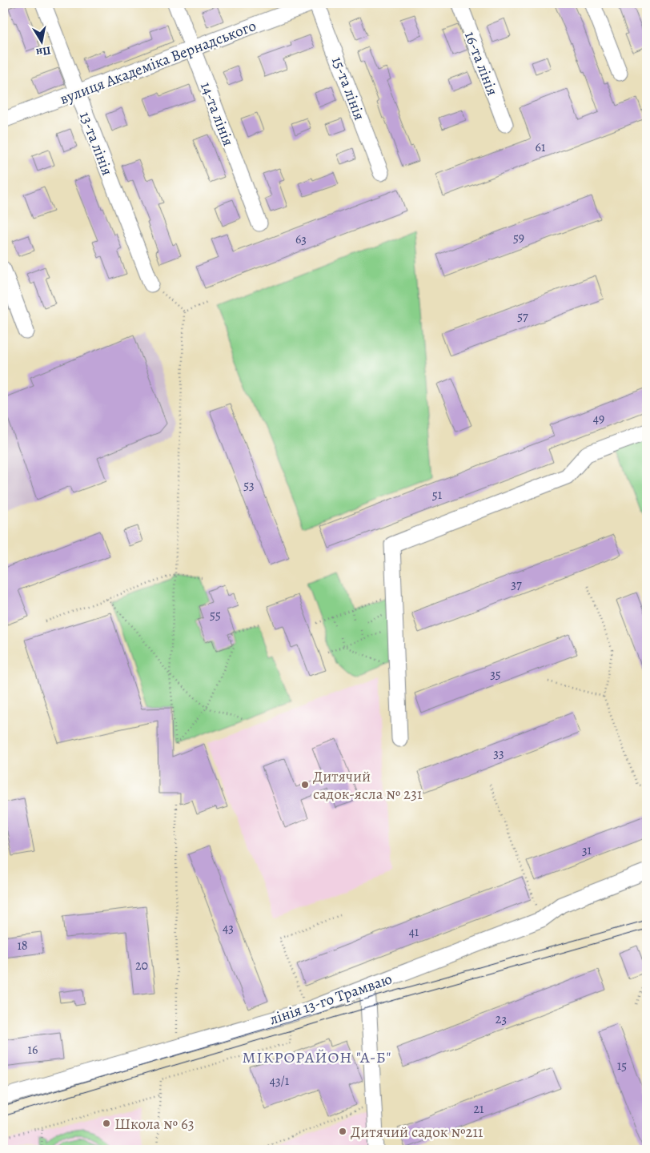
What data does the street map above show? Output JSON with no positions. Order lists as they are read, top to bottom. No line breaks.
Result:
{"streets":{"street":["вулиця Академіка Вернадського","16-та лінія","15-та лінія","14-та лінія","13-та лінія","лінія 13-го Трамваю"]},"crossings":[["вулиця Академіка Вернадського","14-та лінія"],["вулиця Академіка Вернадського","13-та лінія"]],"districts":["МІКРОРАЙОН \"А-Б\""],"places":["Дитячий садок-ясла № 231","Школа № 63","Дитячий садок №211"],"house_numbers":["61","59","63","57","49","53","51","37","55","35","33","31","43","41","18","20","23","16","15","43/1","21"],"north":"bottom"}
